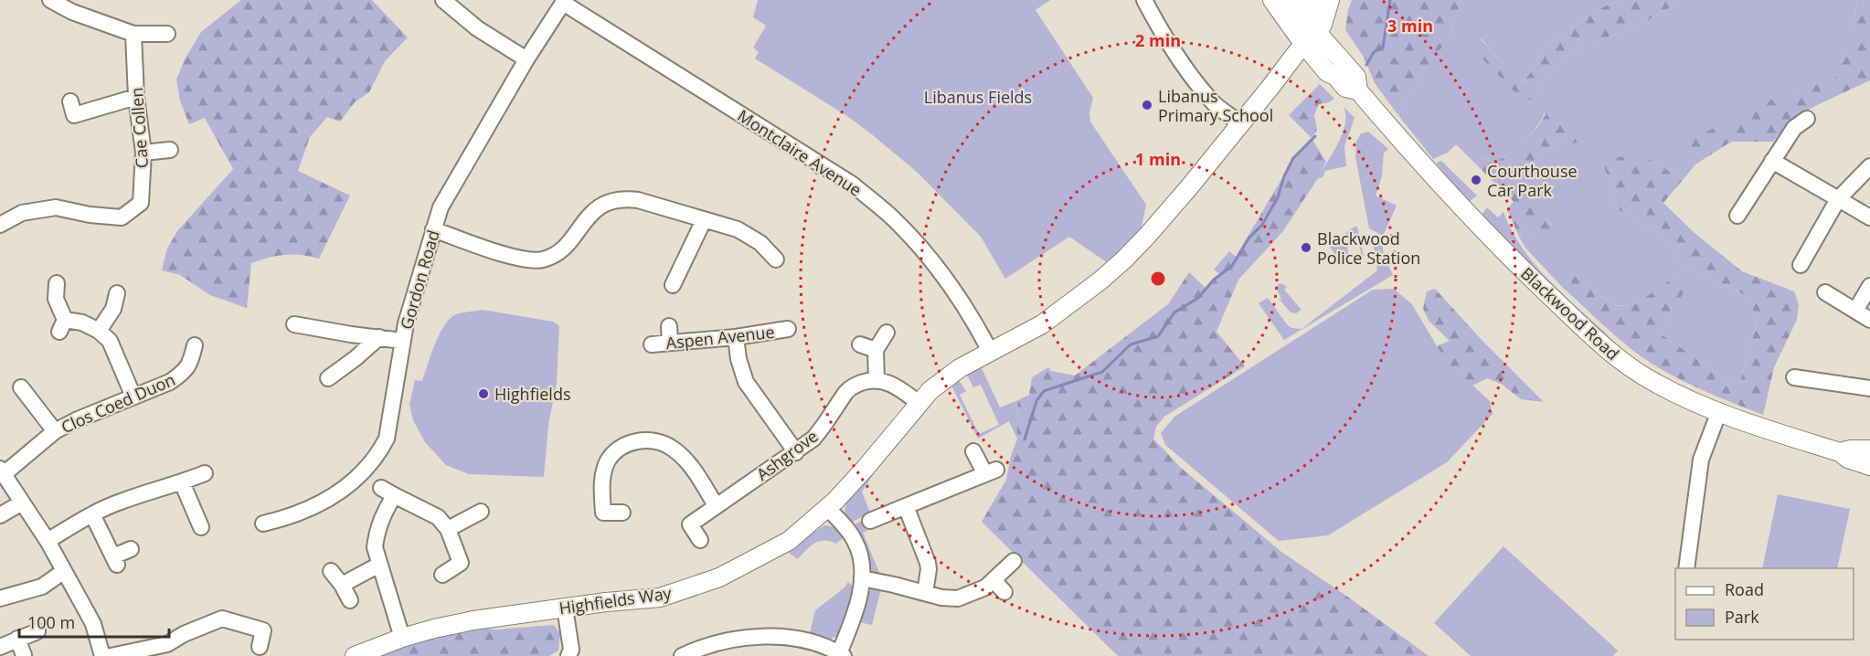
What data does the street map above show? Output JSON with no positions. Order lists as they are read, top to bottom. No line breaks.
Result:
{"streets":{"main road":["Blackwood Road","Highfields Way"],"street":["Cae Collen","Montclaire Avenue","Gordon Road","Aspen Avenue","Clos Coed Duon","Ashgrove"]},"crossings":[["Montclaire Avenue","Gordon Road"],["Montclaire Avenue","Highfields Way"],["Blackwood Road","Highfields Way"]],"parks":["Libanus Fields"],"places":["Libanus Primary School","Courthouse Car Park","Blackwood Police Station","Highfields"],"legend":["Road","Park"],"scale_bar":"100 m","rings":["3 min","2 min","1 min"]}
